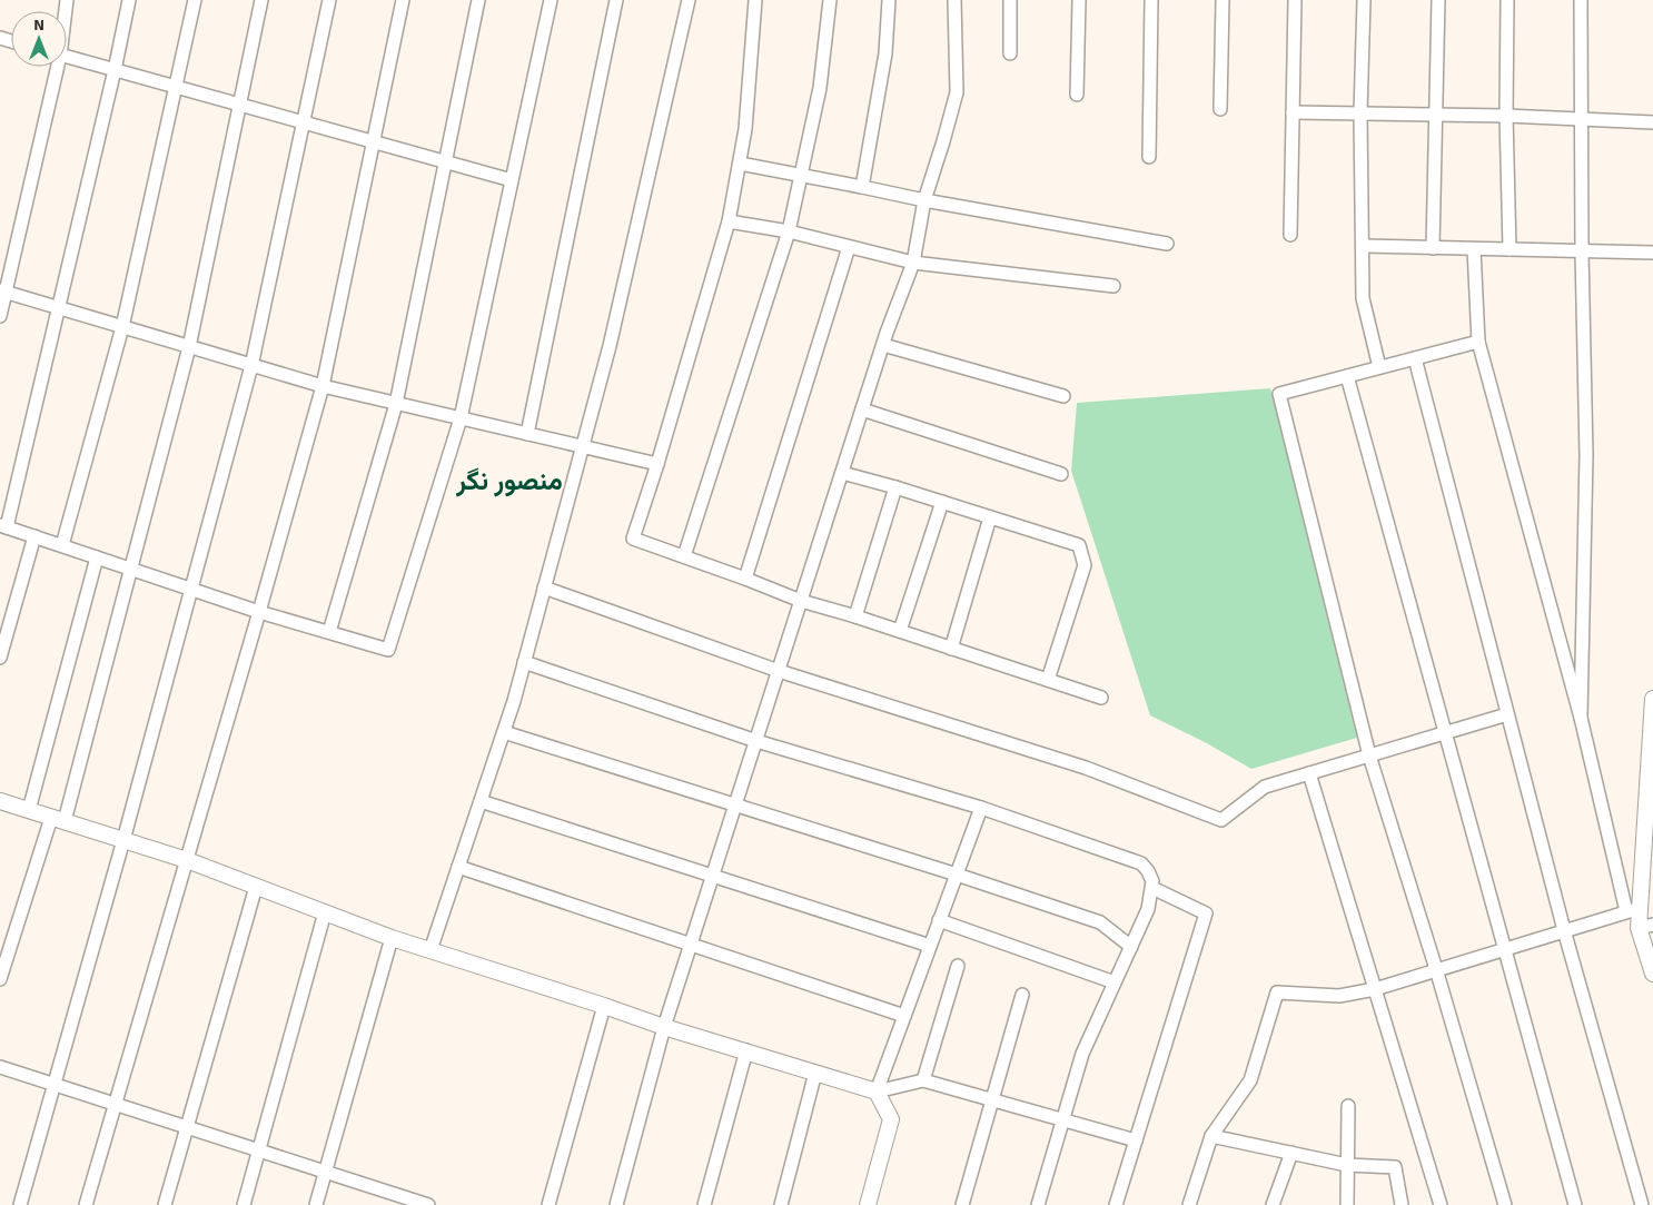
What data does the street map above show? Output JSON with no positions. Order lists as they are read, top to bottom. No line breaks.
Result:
{"districts":["منصور نگر"],"north":"top"}
